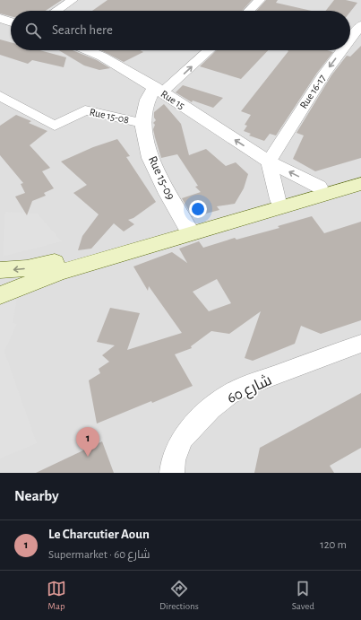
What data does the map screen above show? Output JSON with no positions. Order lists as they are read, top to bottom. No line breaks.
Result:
{"streets":{"street":["Rue 16-17","Rue 15","Rue 15-08","Rue 15-09","شارع 60"]},"crossings":[["Rue 16-17","Rue 15"],["Rue 15","Rue 15-09"],["Rue 15-08","Rue 15-09"]],"one_way":["Rue 15"],"page":{"search":"Search here","pins":"1","heading":"Nearby","list":[{"mark":"1","name":"Le Charcutier Aoun","note":"Supermarket · شارع 60","value":"120 m"}],"nav":["Map","Directions","Saved"]}}
